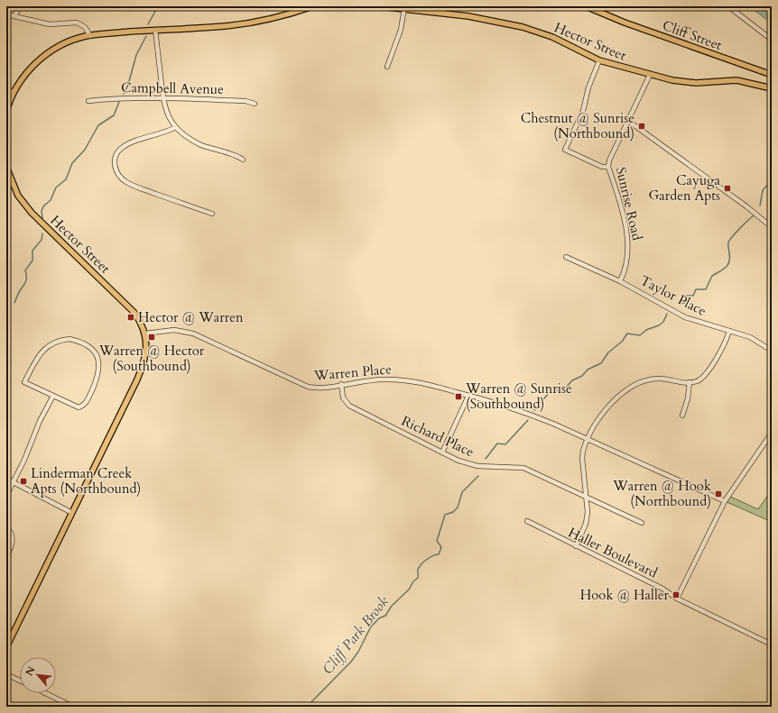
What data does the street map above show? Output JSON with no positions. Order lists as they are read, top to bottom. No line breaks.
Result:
{"streets":{"main road":["Cliff Street","Hector Street"],"street":["Campbell Avenue","Sunrise Road","Taylor Place","Warren Place","Richard Place","Haller Boulevard"]},"crossings":[["Hector Street","Sunrise Road"],["Hector Street","Warren Place"],["Sunrise Road","Taylor Place"],["Warren Place","Richard Place"]],"water":["Cliff Park Brook"],"places":{"transit":["Chestnut @ Sunrise (Northbound)","Cayuga Garden Apts","Hector @ Warren","Warren @ Hector (Southbound)","Warren @ Sunrise (Southbound)","Linderman Creek Apts (Northbound)","Warren @ Hook (Northbound)","Hook @ Haller"]},"north":"top left"}
